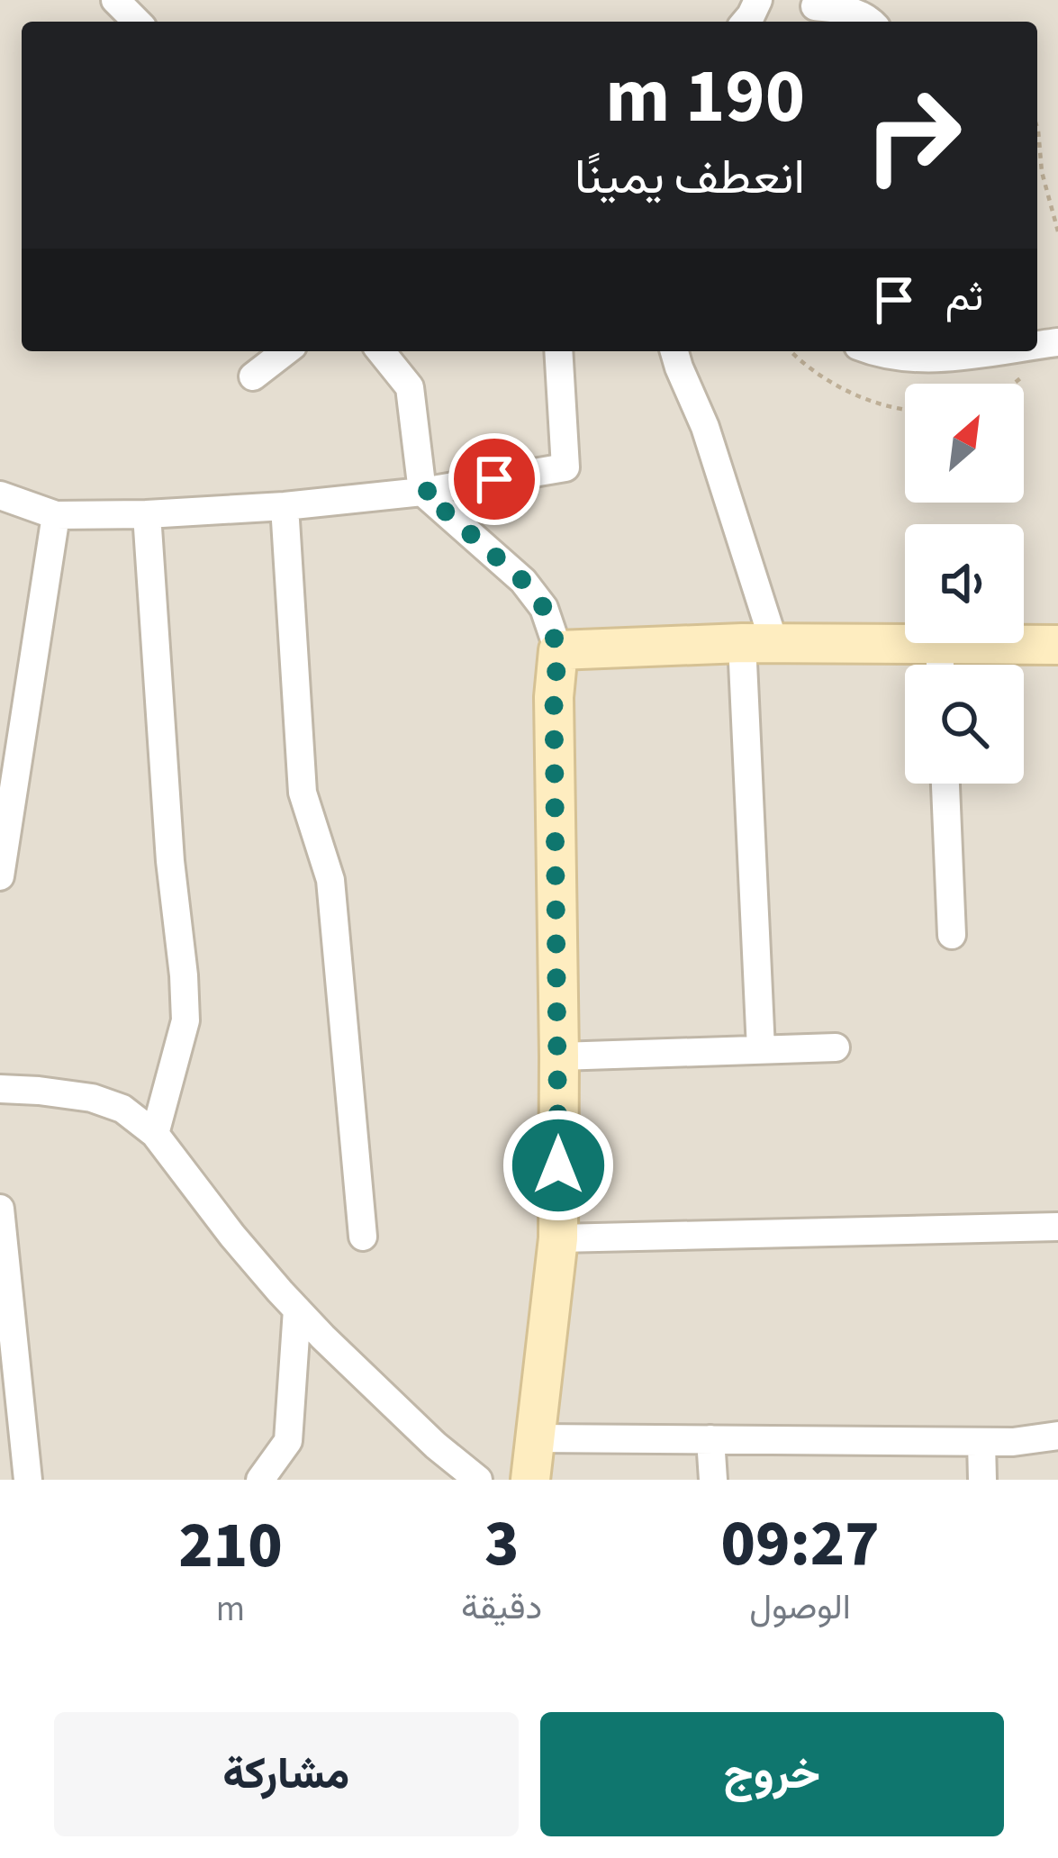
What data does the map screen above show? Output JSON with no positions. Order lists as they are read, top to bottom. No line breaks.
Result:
{"north":"top right","page":{"turn":["190 m","انعطف يمينًا"],"then":"ثم","eta":["09:27","الوصول","3","دقيقة","210","m"],"buttons":["خروج","مشاركة"]}}
